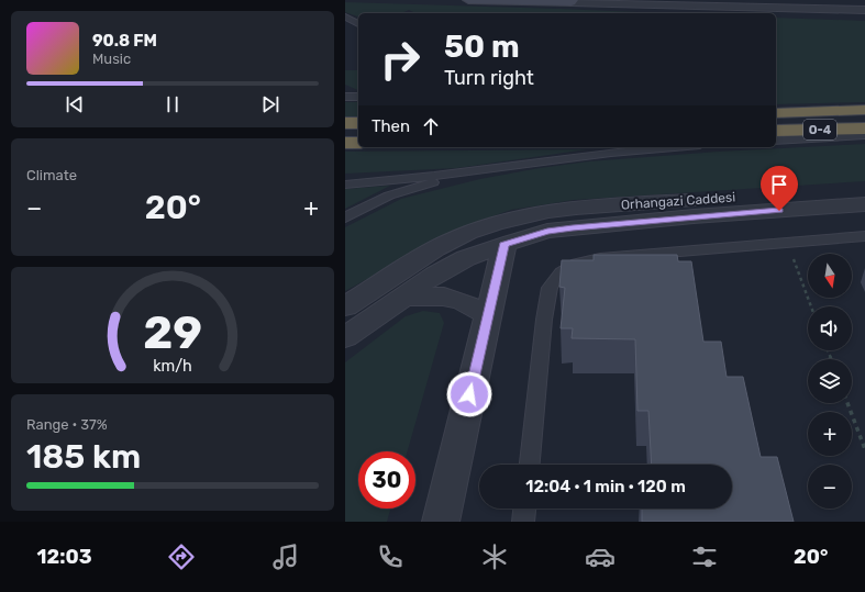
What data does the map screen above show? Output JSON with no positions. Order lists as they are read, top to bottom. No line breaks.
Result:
{"streets":{"highway":["O-4"],"street":["Orhangazi Caddesi"]},"north":"bottom","page":{"turn":["50 m","Turn right"],"song":["90.8 FM","Music"],"then":"Then","tile":["Climate",["Range · 37%","185 km"]],"heat":["−","20°","+"],"map_buttons":["+","−"],"limit":"30","trip":"12:04 · 1 min · 120 m","tabs":["12:03","20°"],"gauge":["29","km/h"]}}
